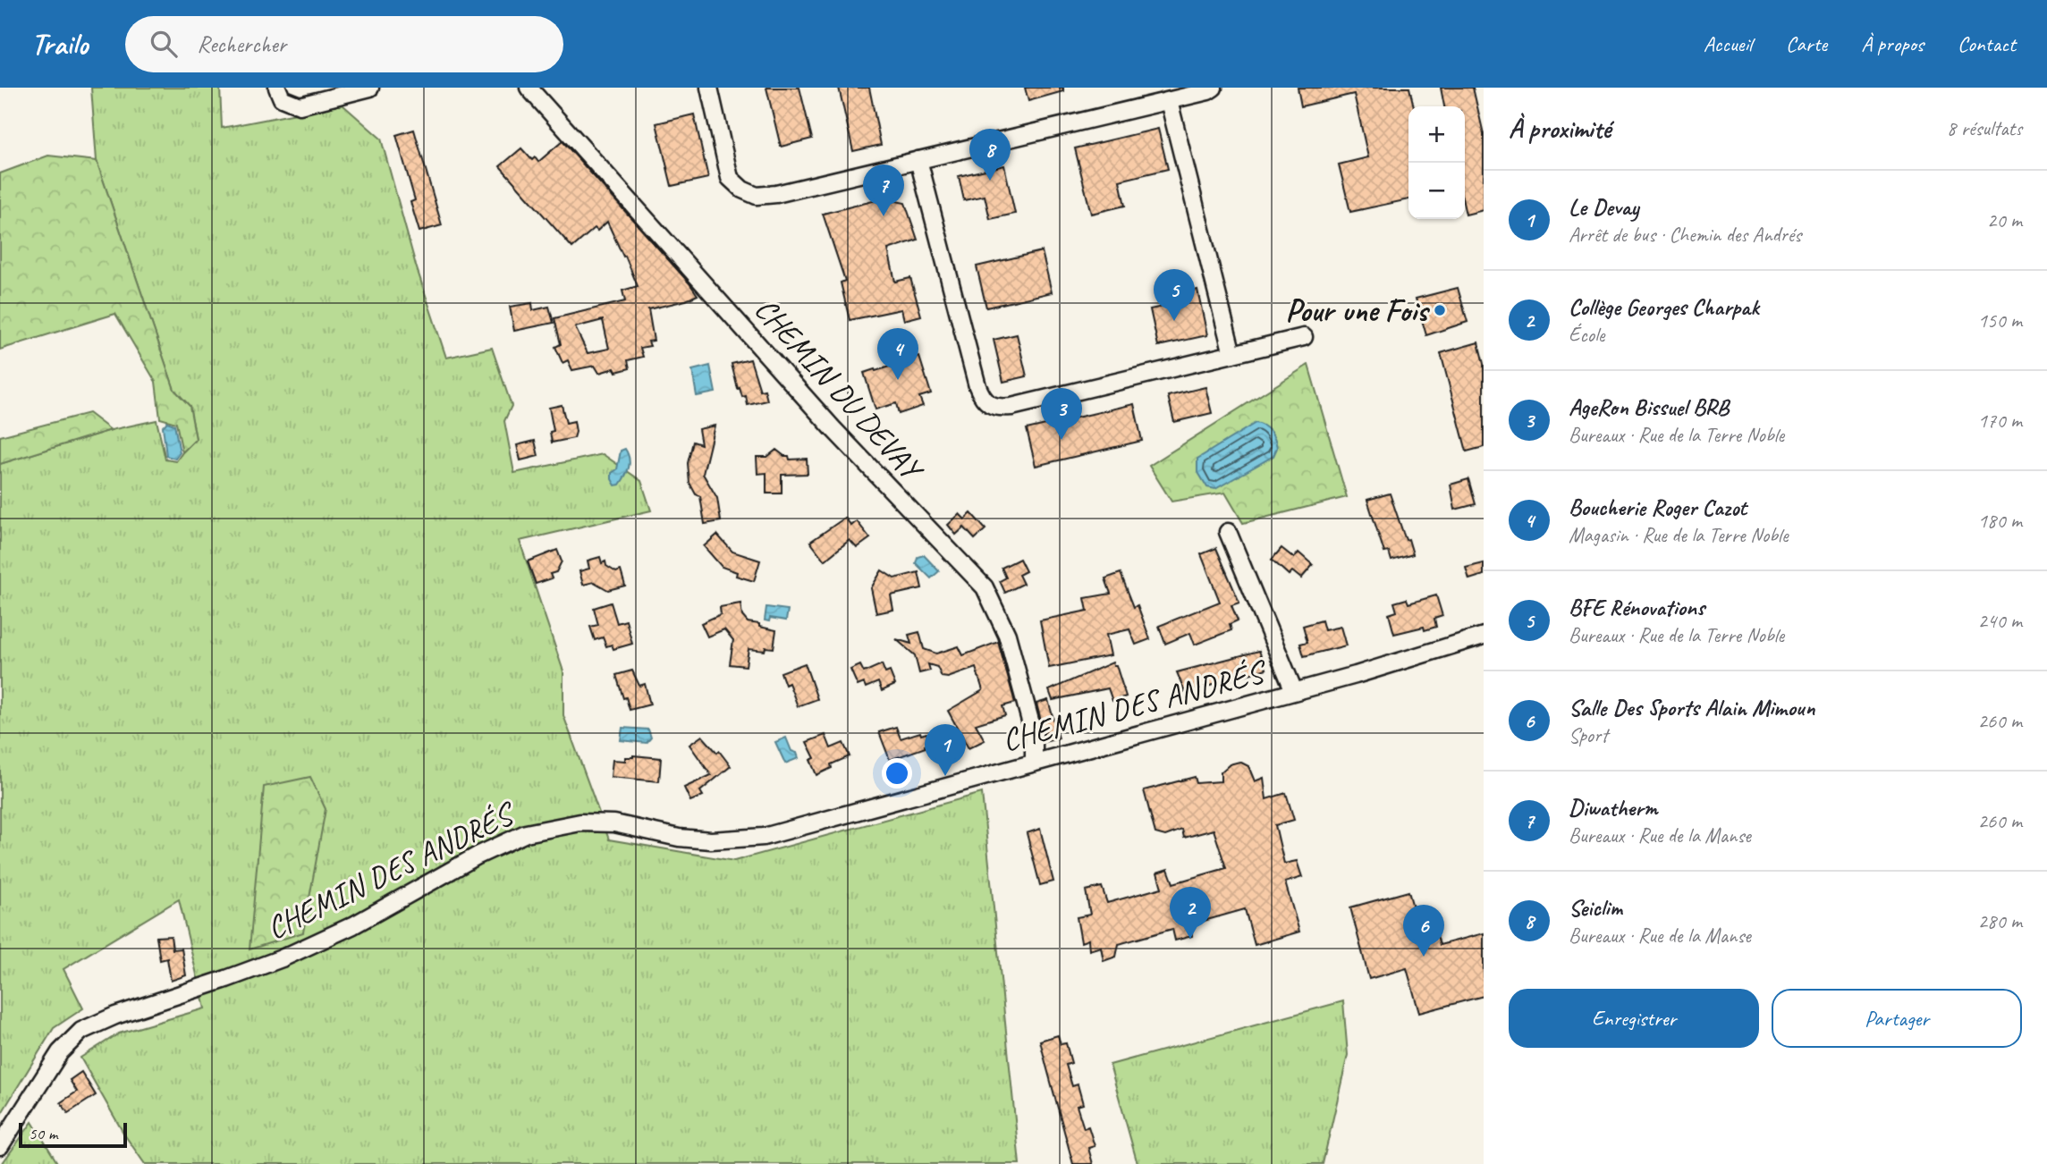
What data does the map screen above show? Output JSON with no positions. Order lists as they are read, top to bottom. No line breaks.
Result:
{"streets":{"street":["CHEMIN DU DEVAY","CHEMIN DES ANDRÉS"]},"crossings":[["CHEMIN DU DEVAY","CHEMIN DES ANDRÉS"]],"places":["Pour une Fois"],"scale_bar":"50 m","page":{"header":"Trailo","search":"Rechercher","nav":["Accueil","Carte","À propos","Contact"],"heading":["À proximité","8 résultats"],"map_buttons":["+","−"],"pins":["8","7","5","4","3","1","2","6"],"list":[{"mark":"1","name":"Le Devay","note":"Arrêt de bus · Chemin des Andrés","value":"20 m"},{"mark":"2","name":"Collège Georges Charpak","note":"École","value":"150 m"},{"mark":"3","name":"AgeRon Bissuel BRB","note":"Bureaux · Rue de la Terre Noble","value":"170 m"},{"mark":"4","name":"Boucherie Roger Cazot","note":"Magasin · Rue de la Terre Noble","value":"180 m"},{"mark":"5","name":"BFE Rénovations","note":"Bureaux · Rue de la Terre Noble","value":"240 m"},{"mark":"6","name":"Salle Des Sports Alain Mimoun","note":"Sport","value":"260 m"},{"mark":"7","name":"Diwatherm","note":"Bureaux · Rue de la Manse","value":"260 m"},{"mark":"8","name":"Seiclim","note":"Bureaux · Rue de la Manse","value":"280 m"}],"buttons":["Enregistrer","Partager"],"scale":"50 m"}}
